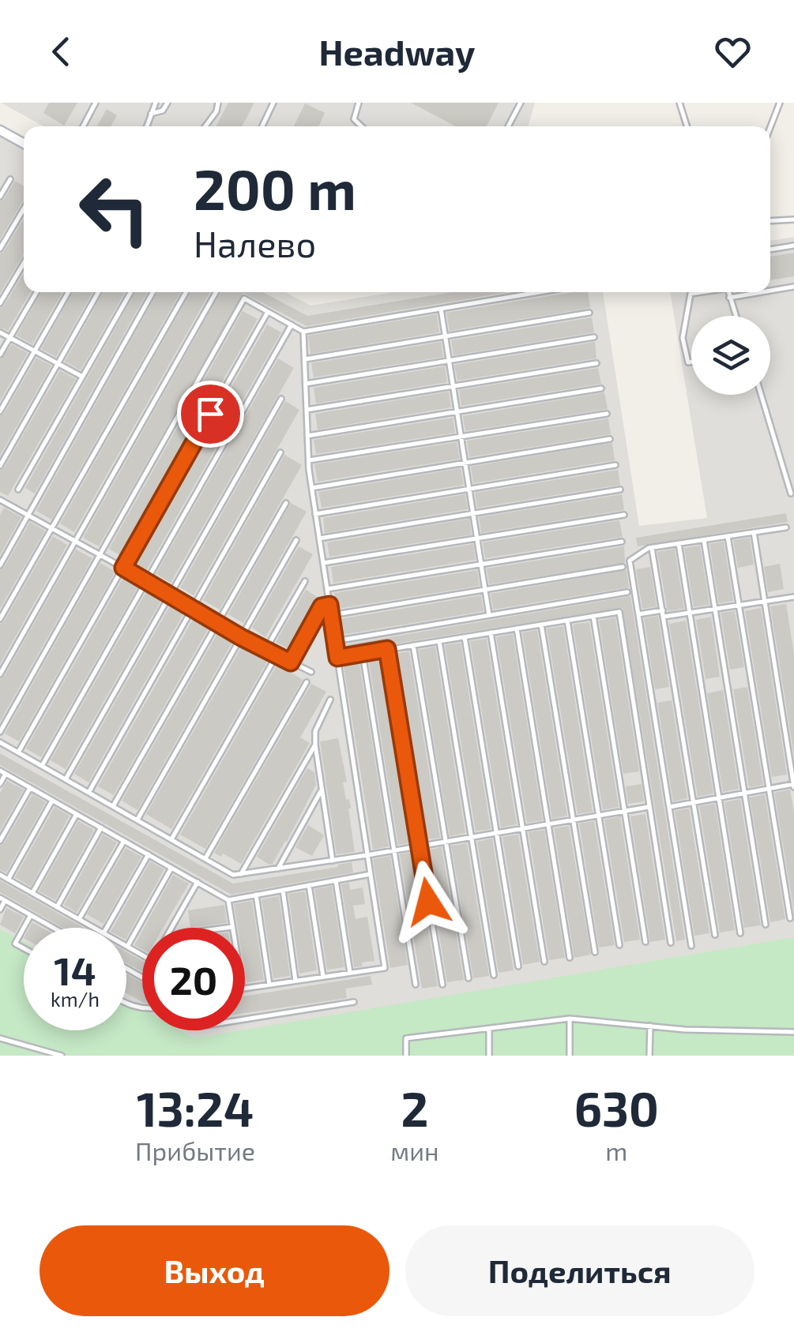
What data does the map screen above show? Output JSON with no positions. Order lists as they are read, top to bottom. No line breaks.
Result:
{"page":{"header":"Headway","turn":["200 m","Налево"],"speed":"14 km/h","limit":"20","eta":["13:24","Прибытие","2","мин","630","m"],"buttons":["Выход","Поделиться"]}}
